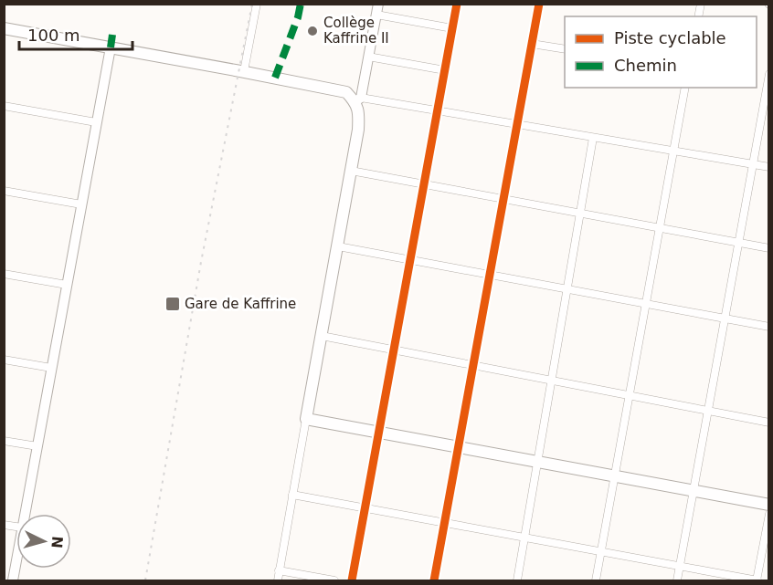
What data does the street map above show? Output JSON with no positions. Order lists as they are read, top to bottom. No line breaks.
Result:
{"places":{"other":["Collège Kaffrine II"],"transit":["Gare de Kaffrine"]},"legend":["Piste cyclable","Chemin"],"scale_bar":"100 m","north":"right"}
